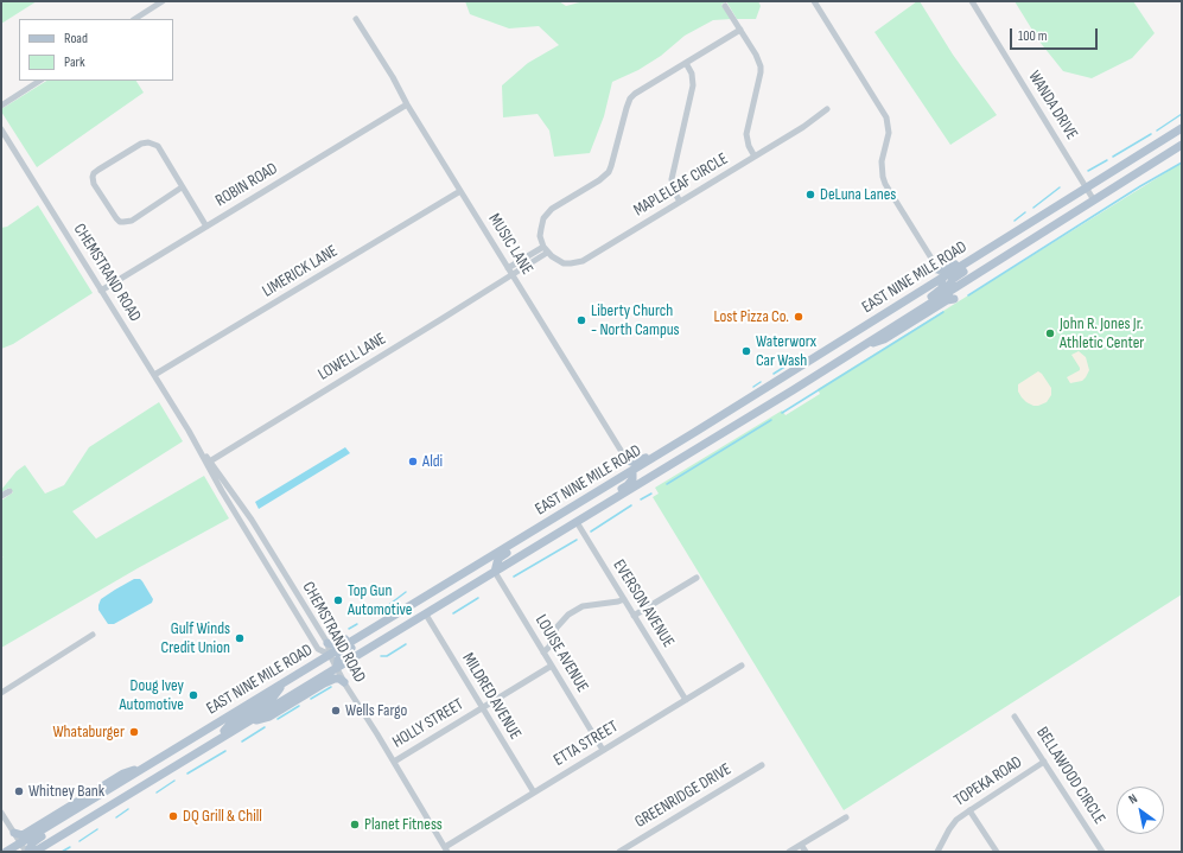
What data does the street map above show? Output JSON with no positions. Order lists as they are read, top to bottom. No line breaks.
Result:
{"streets":{"main road":["EAST NINE MILE ROAD"],"street":["WANDA DRIVE","ROBIN ROAD","MAPLELEAF CIRCLE","MUSIC LANE","LIMERICK LANE","CHEMSTRAND ROAD","LOWELL LANE","EVERSON AVENUE","LOUISE AVENUE","MILDRED AVENUE","HOLLY STREET","ETTA STREET","BELLAWOOD CIRCLE","TOPEKA ROAD","GREENRIDGE DRIVE"]},"crossings":[["WANDA DRIVE","EAST NINE MILE ROAD"],["ROBIN ROAD","MUSIC LANE"],["ROBIN ROAD","CHEMSTRAND ROAD"],["MUSIC LANE","LIMERICK LANE"],["MUSIC LANE","EAST NINE MILE ROAD"],["MUSIC LANE","LOWELL LANE"],["LIMERICK LANE","CHEMSTRAND ROAD"],["CHEMSTRAND ROAD","EAST NINE MILE ROAD"],["CHEMSTRAND ROAD","LOWELL LANE"],["CHEMSTRAND ROAD","HOLLY STREET"],["CHEMSTRAND ROAD","ETTA STREET"],["EAST NINE MILE ROAD","EVERSON AVENUE"],["EAST NINE MILE ROAD","LOUISE AVENUE"],["EAST NINE MILE ROAD","MILDRED AVENUE"],["EVERSON AVENUE","ETTA STREET"],["LOUISE AVENUE","HOLLY STREET"],["LOUISE AVENUE","ETTA STREET"],["MILDRED AVENUE","HOLLY STREET"],["MILDRED AVENUE","ETTA STREET"],["BELLAWOOD CIRCLE","TOPEKA ROAD"]],"places":["DeLuna Lanes","Lost Pizza Co.","Liberty Church - North Campus","John R. Jones Jr. Athletic Center","Waterworx Car Wash","Aldi","Top Gun Automotive","Gulf Winds Credit Union","Doug Ivey Automotive","Wells Fargo","Whataburger","Whitney Bank","DQ Grill & Chill","Planet Fitness"],"legend":["Road","Park"],"scale_bar":"100 m","north":"top left"}
